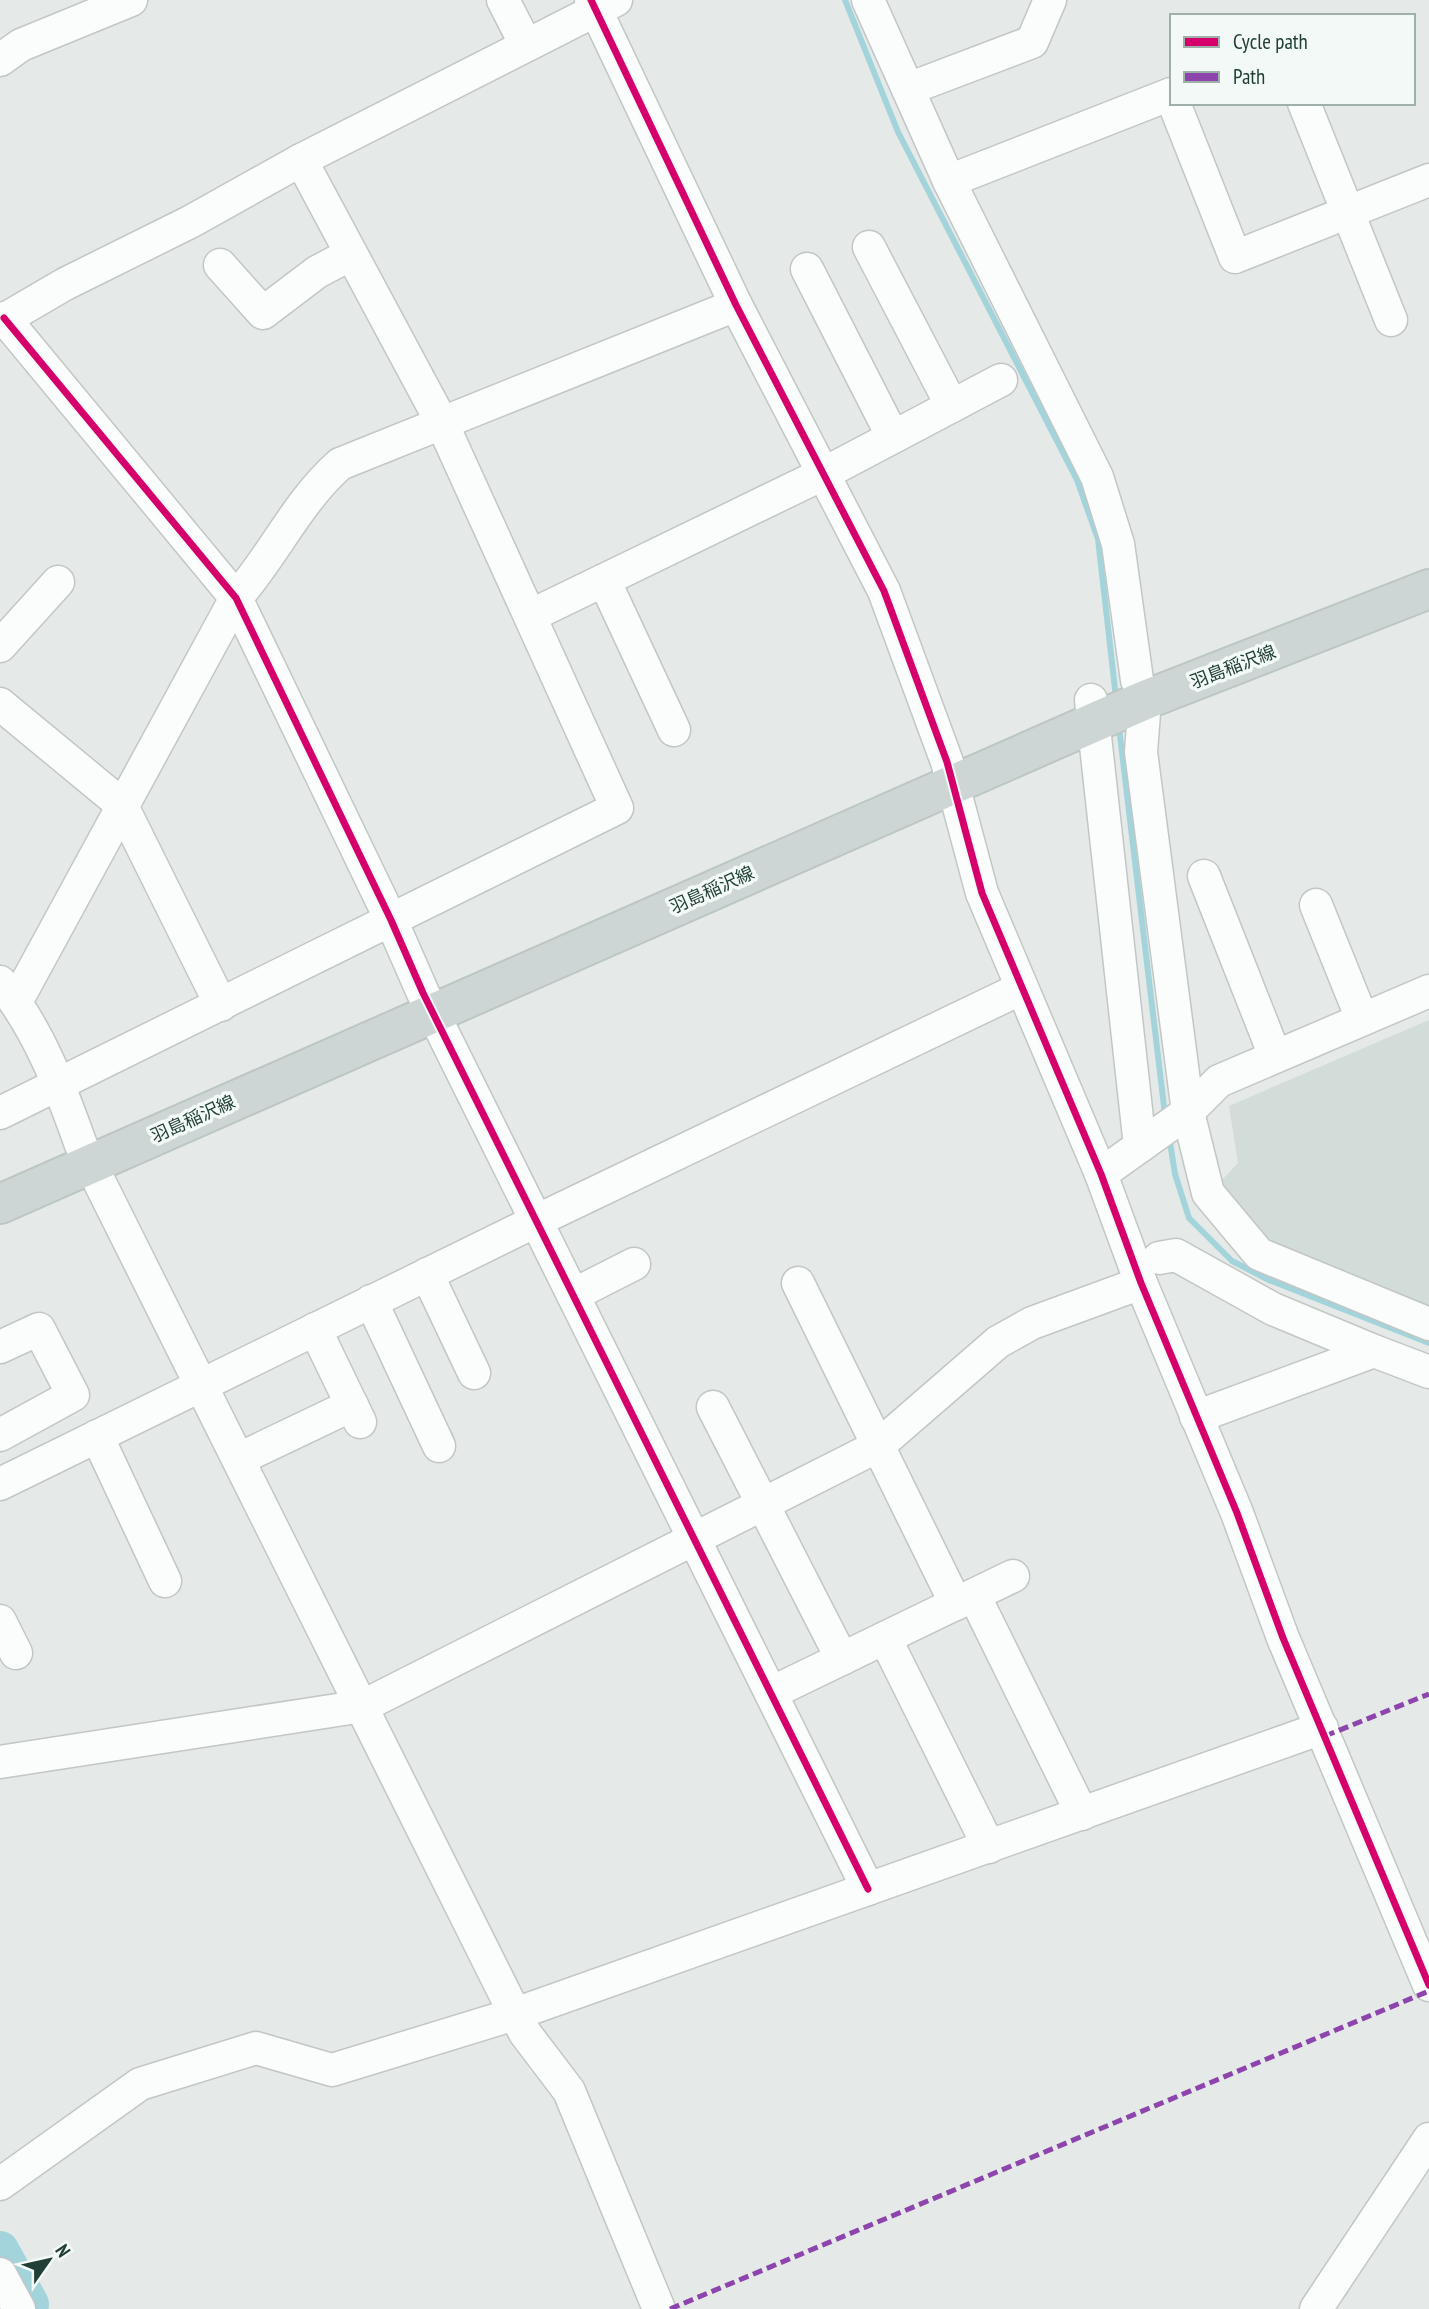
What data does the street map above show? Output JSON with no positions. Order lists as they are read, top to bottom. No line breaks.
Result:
{"streets":{"main road":["羽島稲沢線"]},"legend":["Cycle path","Path"],"north":"top right"}
